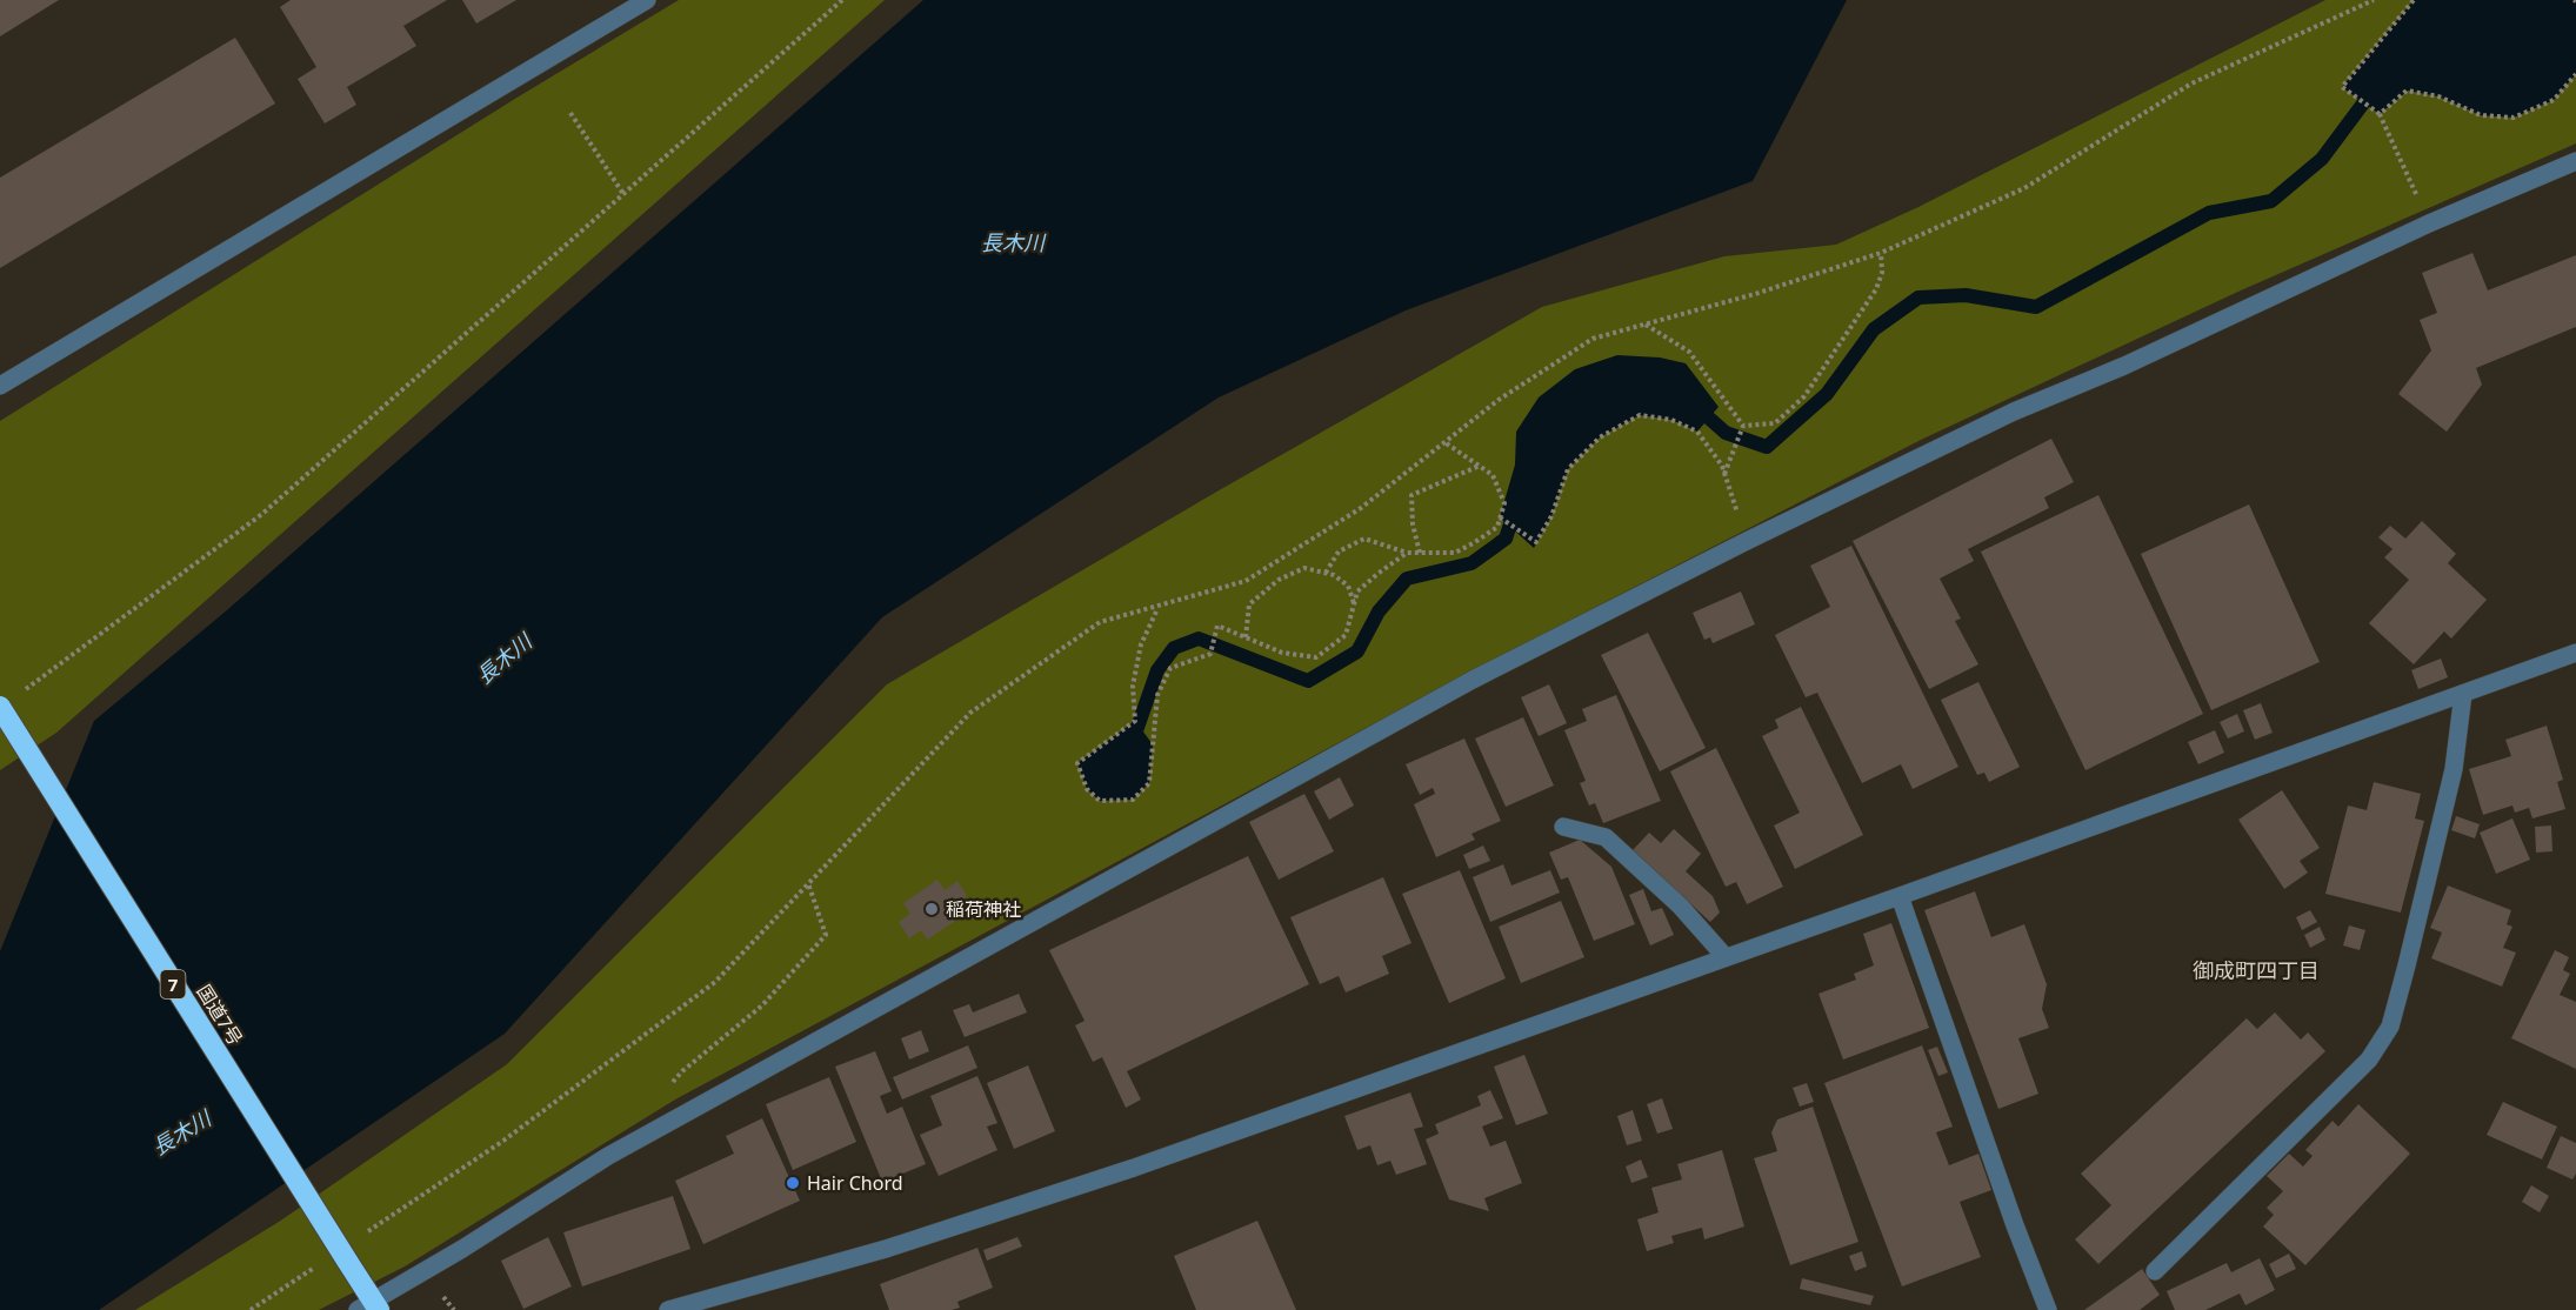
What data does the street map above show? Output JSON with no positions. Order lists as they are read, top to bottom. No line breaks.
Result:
{"streets":{"highway":["7","国道7号"]},"districts":["御成町四丁目"],"water":["長木川"],"places":["稲荷神社","Hair Chord"]}
